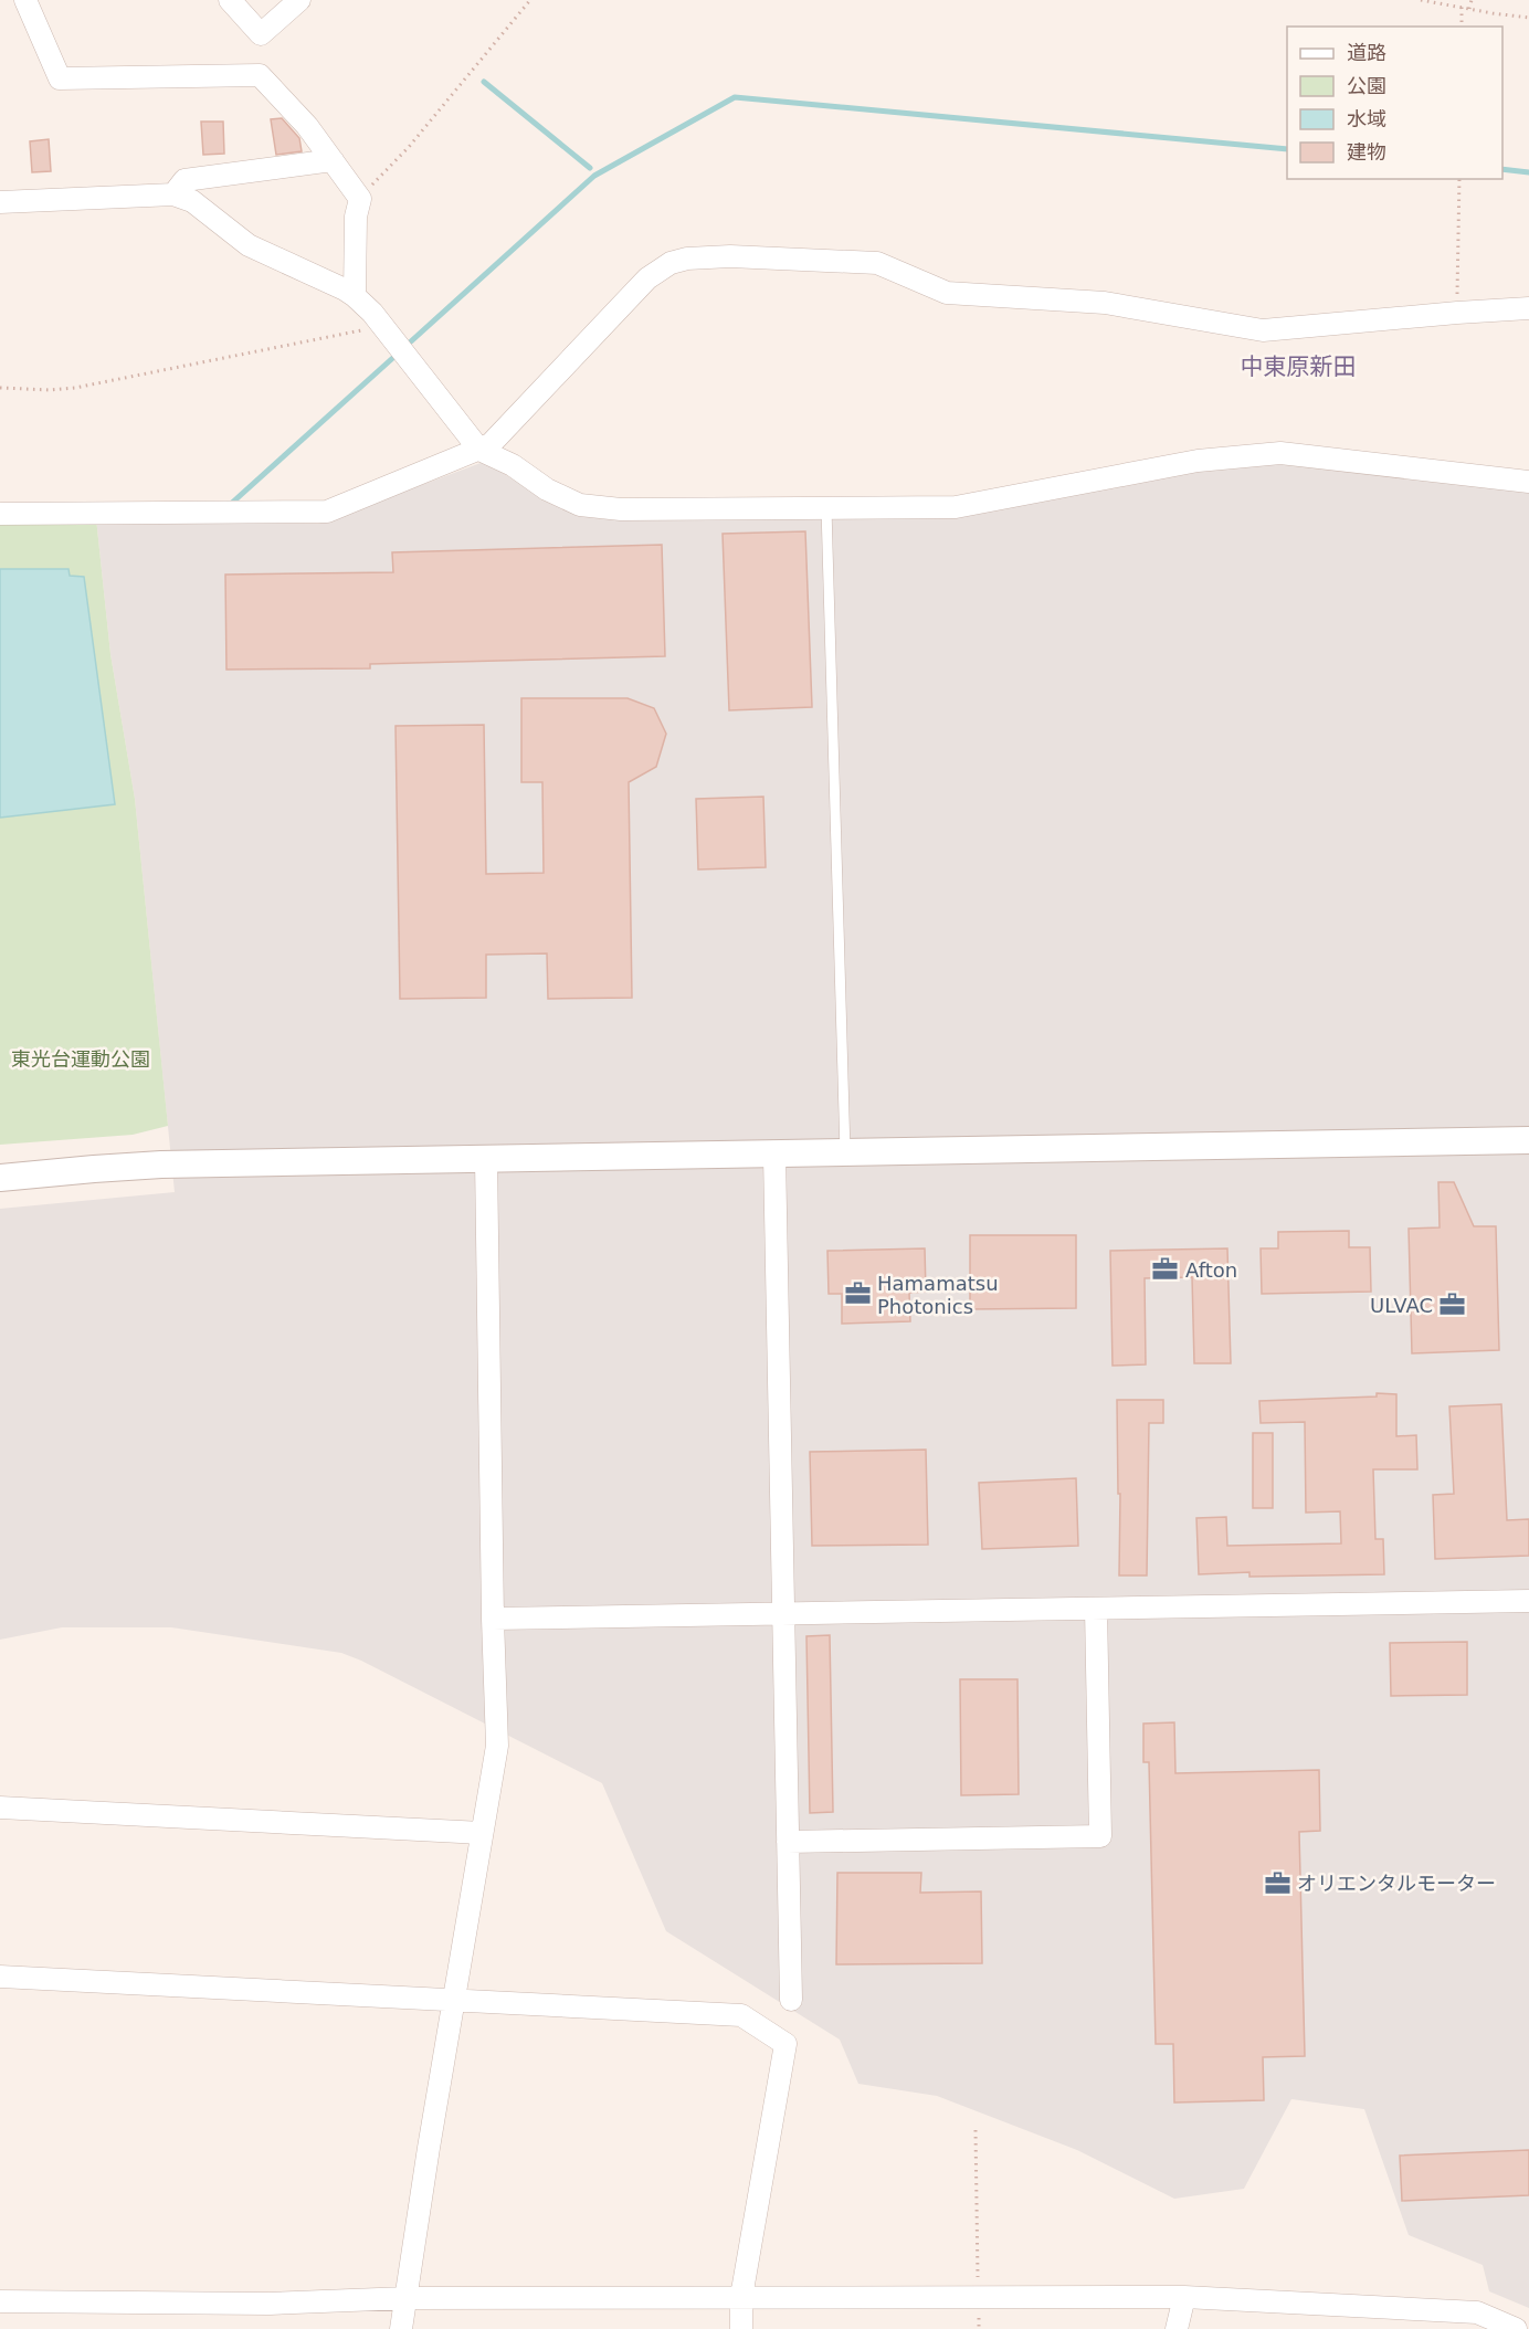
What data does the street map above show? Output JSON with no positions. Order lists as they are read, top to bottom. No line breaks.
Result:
{"districts":["中東原新田"],"parks":["東光台運動公園"],"places":{"office":["Afton","Hamamatsu Photonics","ULVAC","オリエンタルモーター"]},"legend":["道路","公園","水域","建物"]}
